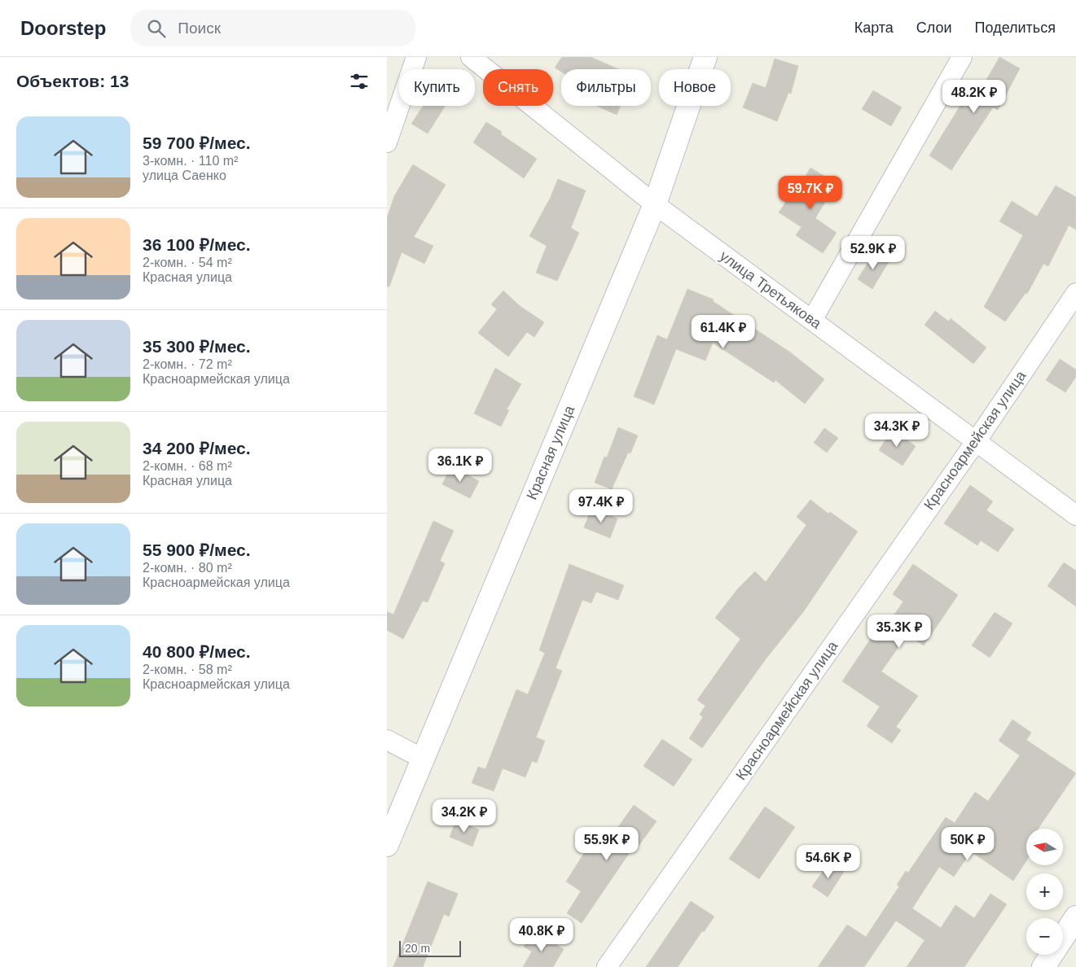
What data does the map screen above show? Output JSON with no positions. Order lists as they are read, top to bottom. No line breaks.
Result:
{"streets":{"main road":["Красная улица"],"street":["улица Третьякова","Красноармейская улица"]},"crossings":[["улица Третьякова","Красноармейская улица"],["улица Третьякова","Красная улица"]],"scale_bar":"20 m","north":"left","page":{"header":"Doorstep","search":"Поиск","nav":["Карта","Слои","Поделиться"],"heading":"Объектов: 13","chip":["Купить","Снять","Фильтры","Новое"],"price":["48.2K ₽","59.7K ₽","52.9K ₽","61.4K ₽","34.3K ₽","36.1K ₽","97.4K ₽","35.3K ₽","34.2K ₽","55.9K ₽","50K ₽","54.6K ₽","40.8K ₽"],"list":[{"name":"59 700 ₽/мес.","note":"3-комн. · 110 m² · улица Саенко"},{"name":"36 100 ₽/мес.","note":"2-комн. · 54 m² · Красная улица"},{"name":"35 300 ₽/мес.","note":"2-комн. · 72 m² · Красноармейская улица"},{"name":"34 200 ₽/мес.","note":"2-комн. · 68 m² · Красная улица"},{"name":"55 900 ₽/мес.","note":"2-комн. · 80 m² · Красноармейская улица"},{"name":"40 800 ₽/мес.","note":"2-комн. · 58 m² · Красноармейская улица"}],"map_buttons":["+","−"],"scale":"20 m"}}
